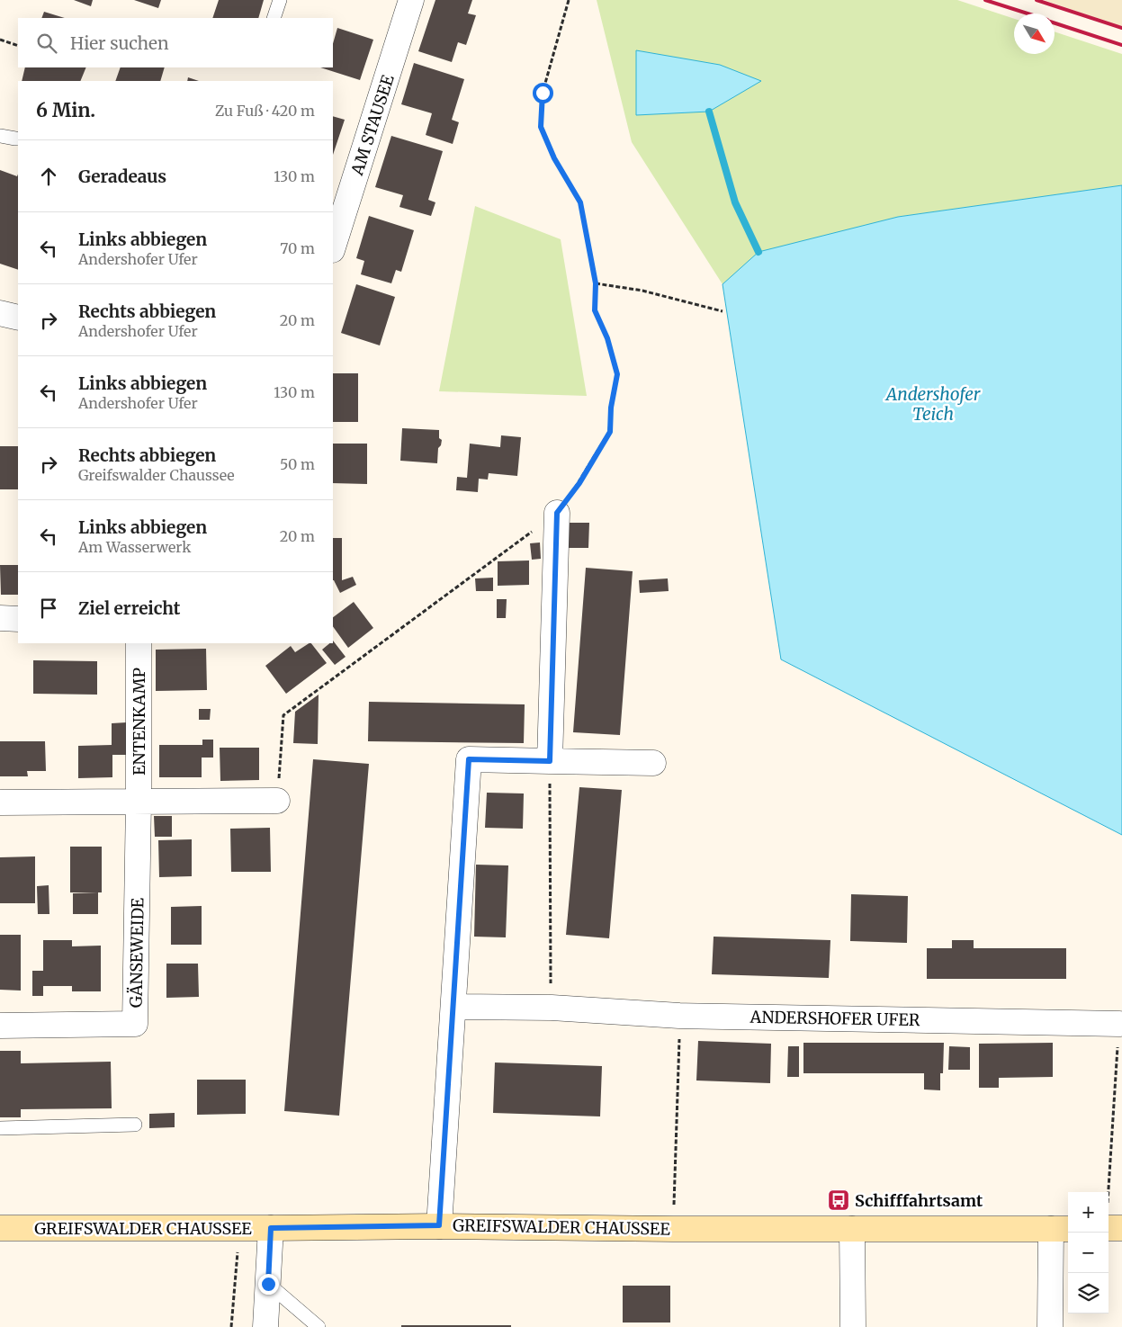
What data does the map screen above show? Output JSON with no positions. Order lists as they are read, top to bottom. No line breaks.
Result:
{"streets":{"main road":["GREIFSWALDER CHAUSSEE"],"street":["AM STAUSEE","ENTENKAMP","GÄNSEWEIDE","ANDERSHOFER UFER"]},"crossings":[["ENTENKAMP","GÄNSEWEIDE"]],"water":["Andershofer Teich"],"places":{"bus stop":["Schifffahrtsamt"]},"north":"bottom right","page":{"search":"Hier suchen","heading":["6 Min.","Zu Fuß · 420 m"],"list":[["Geradeaus","130 m"],["Links abbiegen","Andershofer Ufer","70 m"],["Rechts abbiegen","Andershofer Ufer","20 m"],["Links abbiegen","Andershofer Ufer","130 m"],["Rechts abbiegen","Greifswalder Chaussee","50 m"],["Links abbiegen","Am Wasserwerk","20 m"],"Ziel erreicht"],"map_buttons":["+","−"]}}
